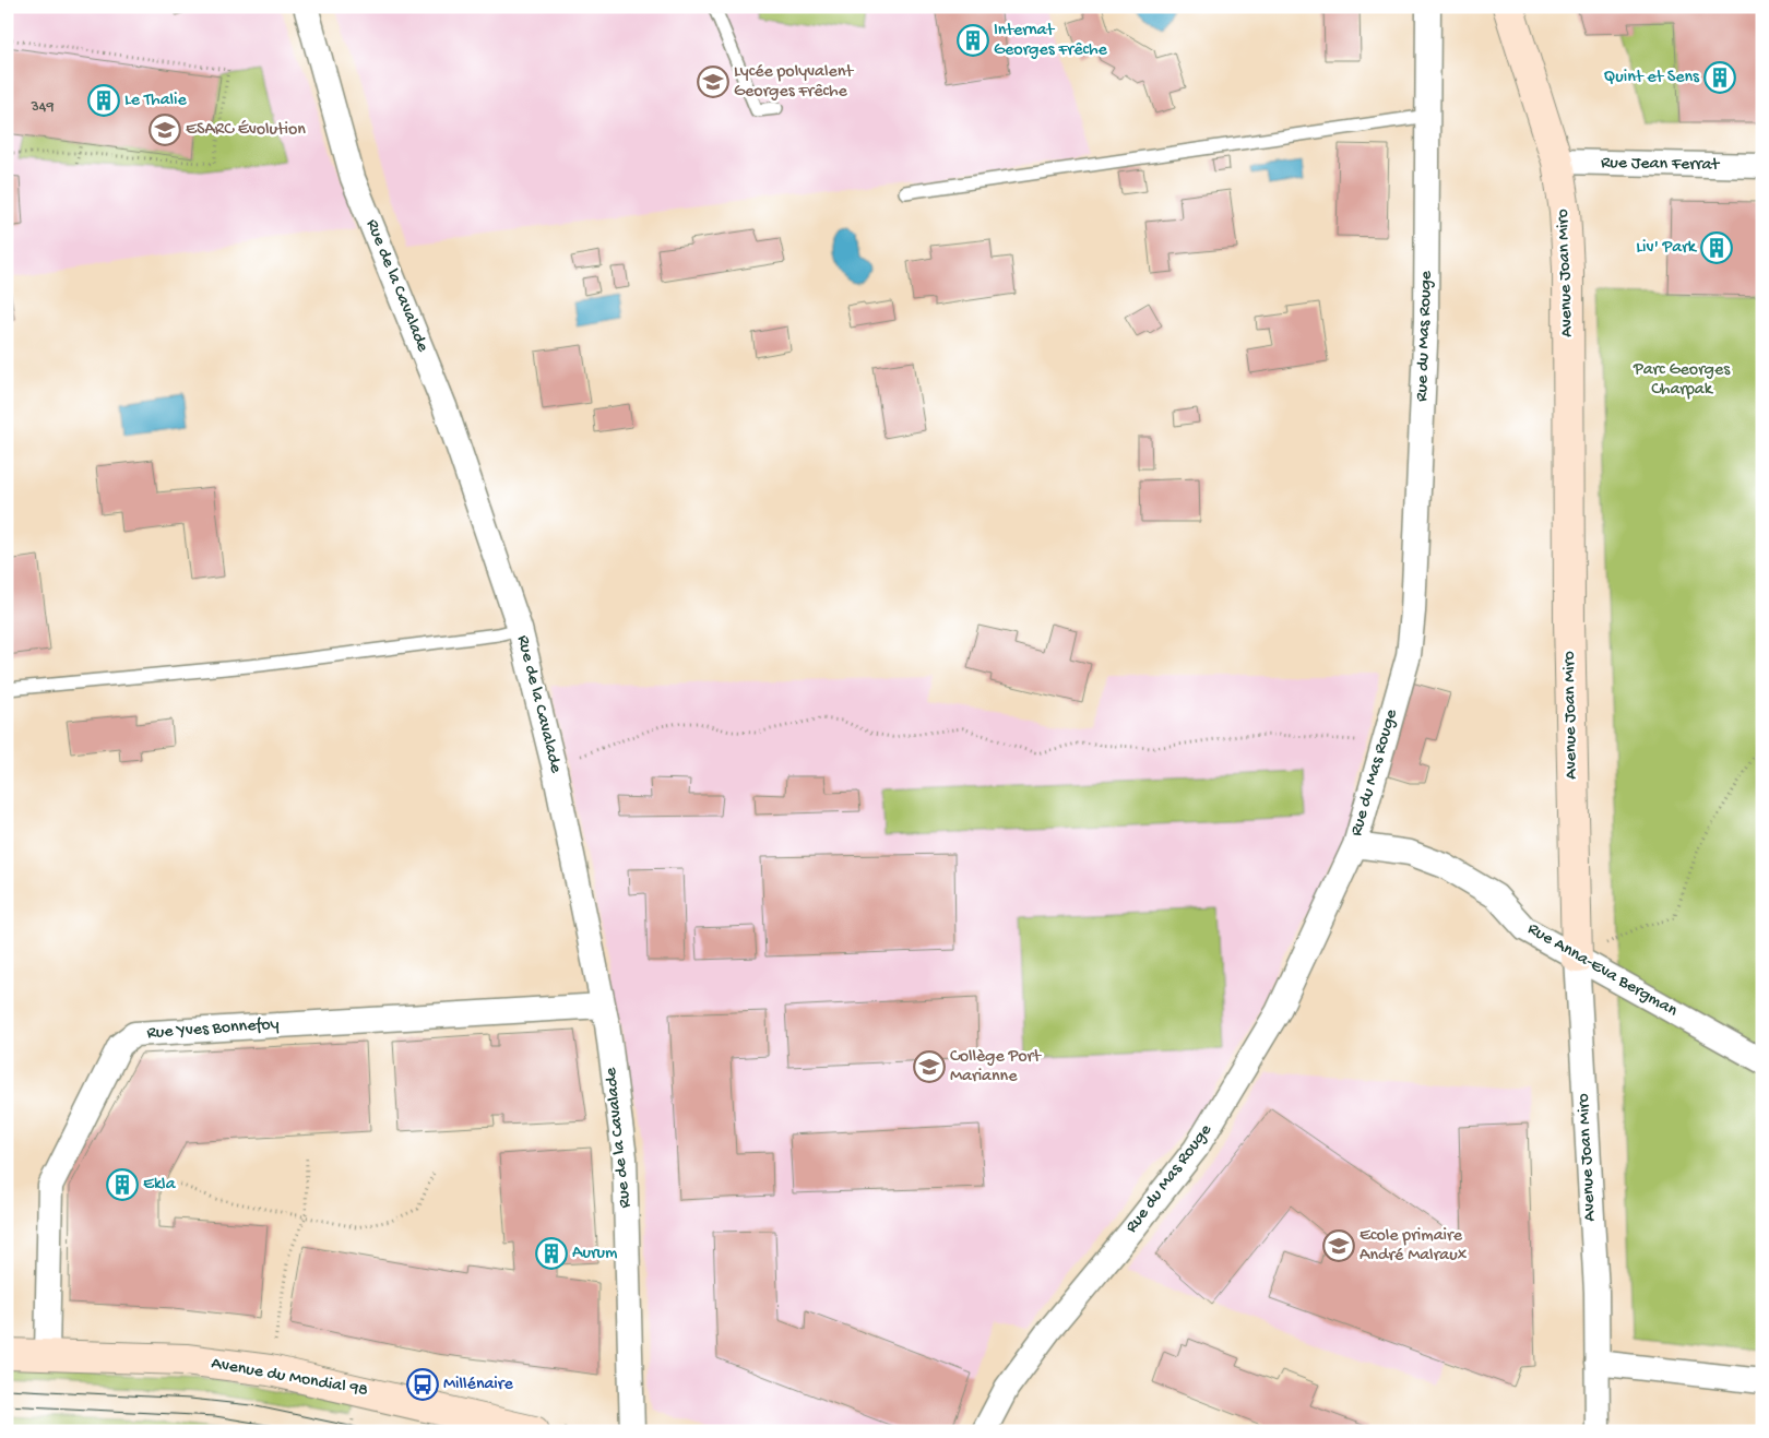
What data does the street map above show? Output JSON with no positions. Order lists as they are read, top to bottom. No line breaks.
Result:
{"streets":{"street":["Rue Jean Ferrat","Avenue Joan Miro","Rue de la Cavalade","Rue du Mas Rouge","Rue Anna-Eva Bergman","Rue Yves Bonnefoy","Avenue du Mondial 98"]},"crossings":[["Rue Jean Ferrat","Avenue Joan Miro"],["Avenue Joan Miro","Rue Anna-Eva Bergman"],["Rue de la Cavalade","Rue Yves Bonnefoy"],["Rue du Mas Rouge","Rue Anna-Eva Bergman"],["Rue Yves Bonnefoy","Avenue du Mondial 98"]],"parks":["Parc Georges Charpak"],"places":{"building":["Internat Georges Frêche","Quint et Sens","Le Thalie","Liv' Park","Ekla","Aurum"],"school or university":["Lycée polyvalent Georges Frêche","ESARC Évolution","Collège Port Marianne","Ecole primaire André Malraux"],"bus stop":["Millénaire"]},"house_numbers":["349"]}
